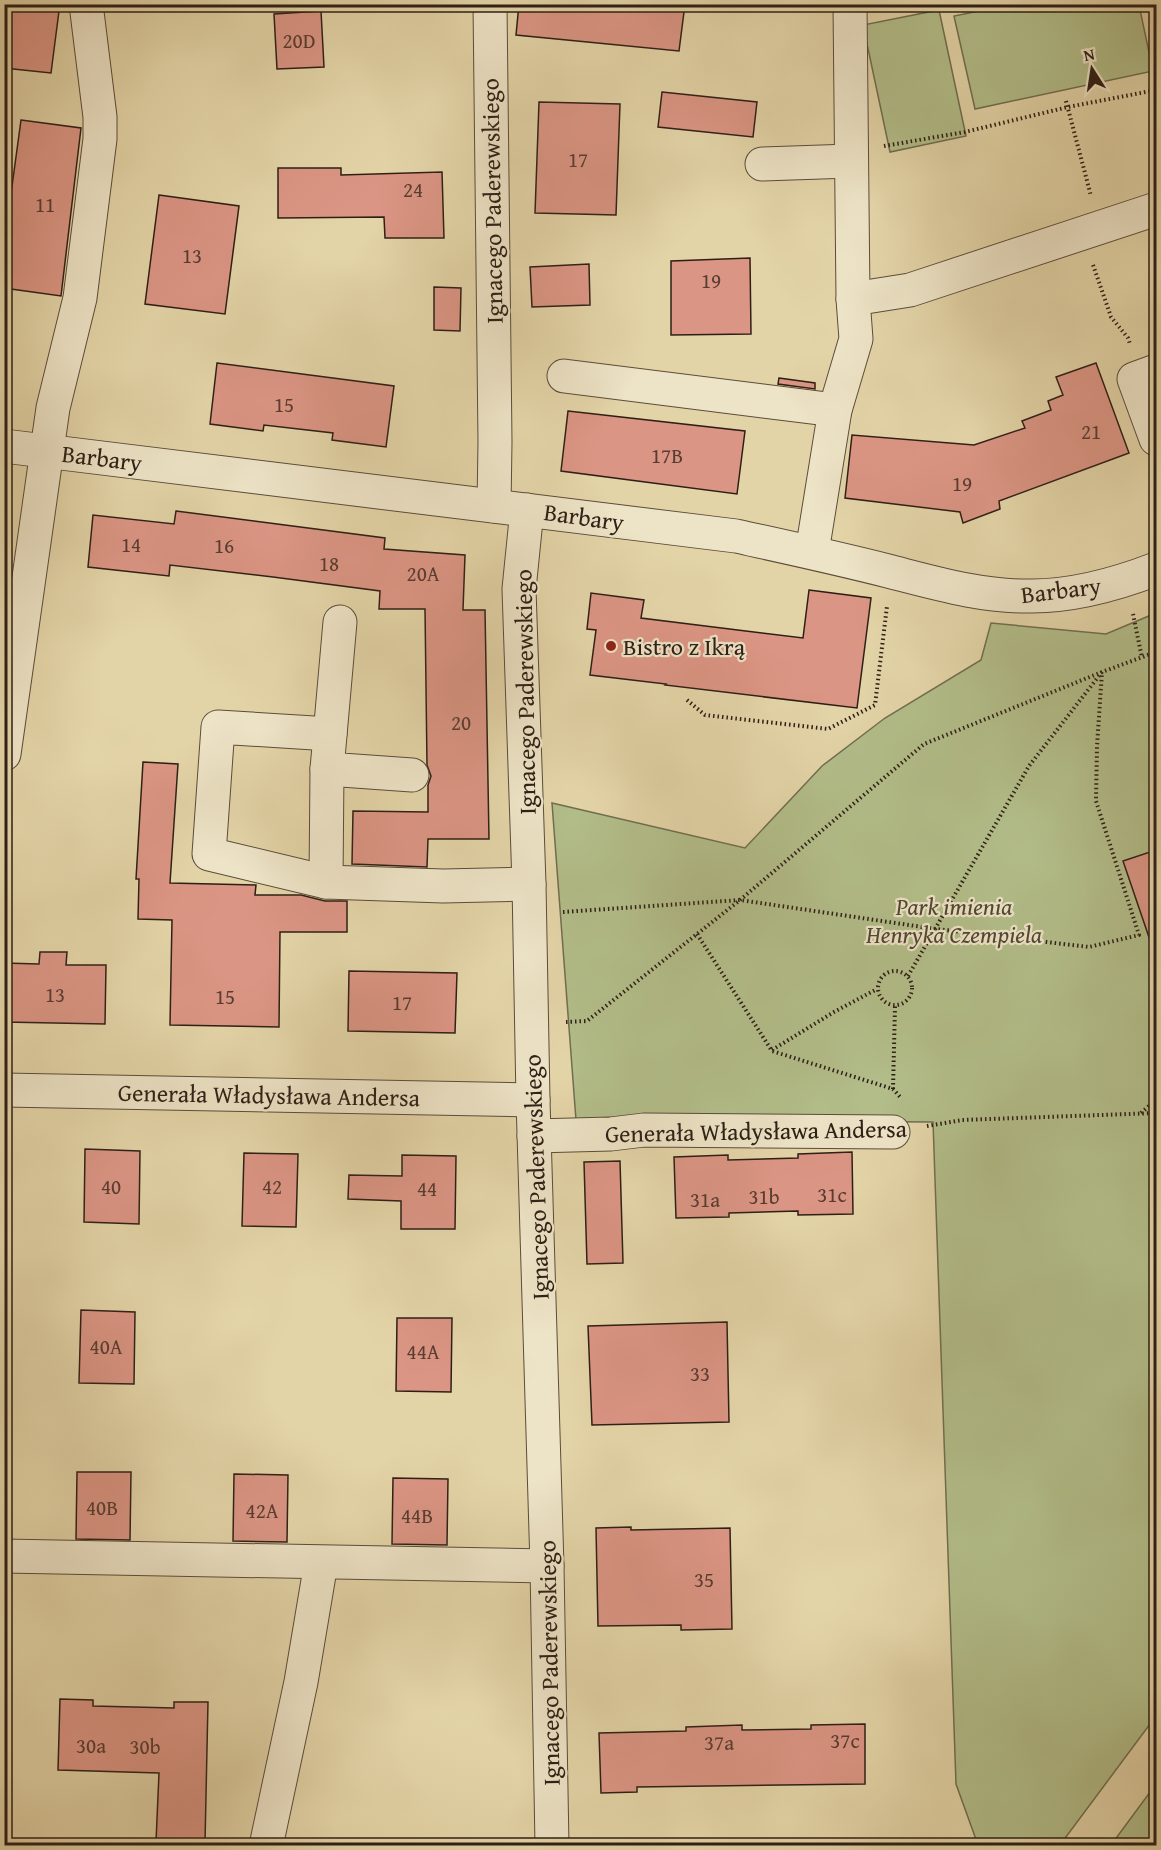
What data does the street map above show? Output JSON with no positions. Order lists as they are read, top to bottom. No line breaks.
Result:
{"streets":{"street":["Ignacego Paderewskiego","Barbary","Generała Władysława Andersa"]},"crossings":[["Ignacego Paderewskiego","Barbary"],["Ignacego Paderewskiego","Generała Władysława Andersa"]],"parks":["Park imienia Henryka Czempiela"],"places":["Bistro z Ikrą"],"house_numbers":["20D","17","24","11","13","19","15","21","17B","19","14","16","18","20A","20","13","15","17","40","42","44","31c","31b","31a","40A","44A","33","40B","42A","44B","35","37c","37a","30a","30b"],"north":"top"}
